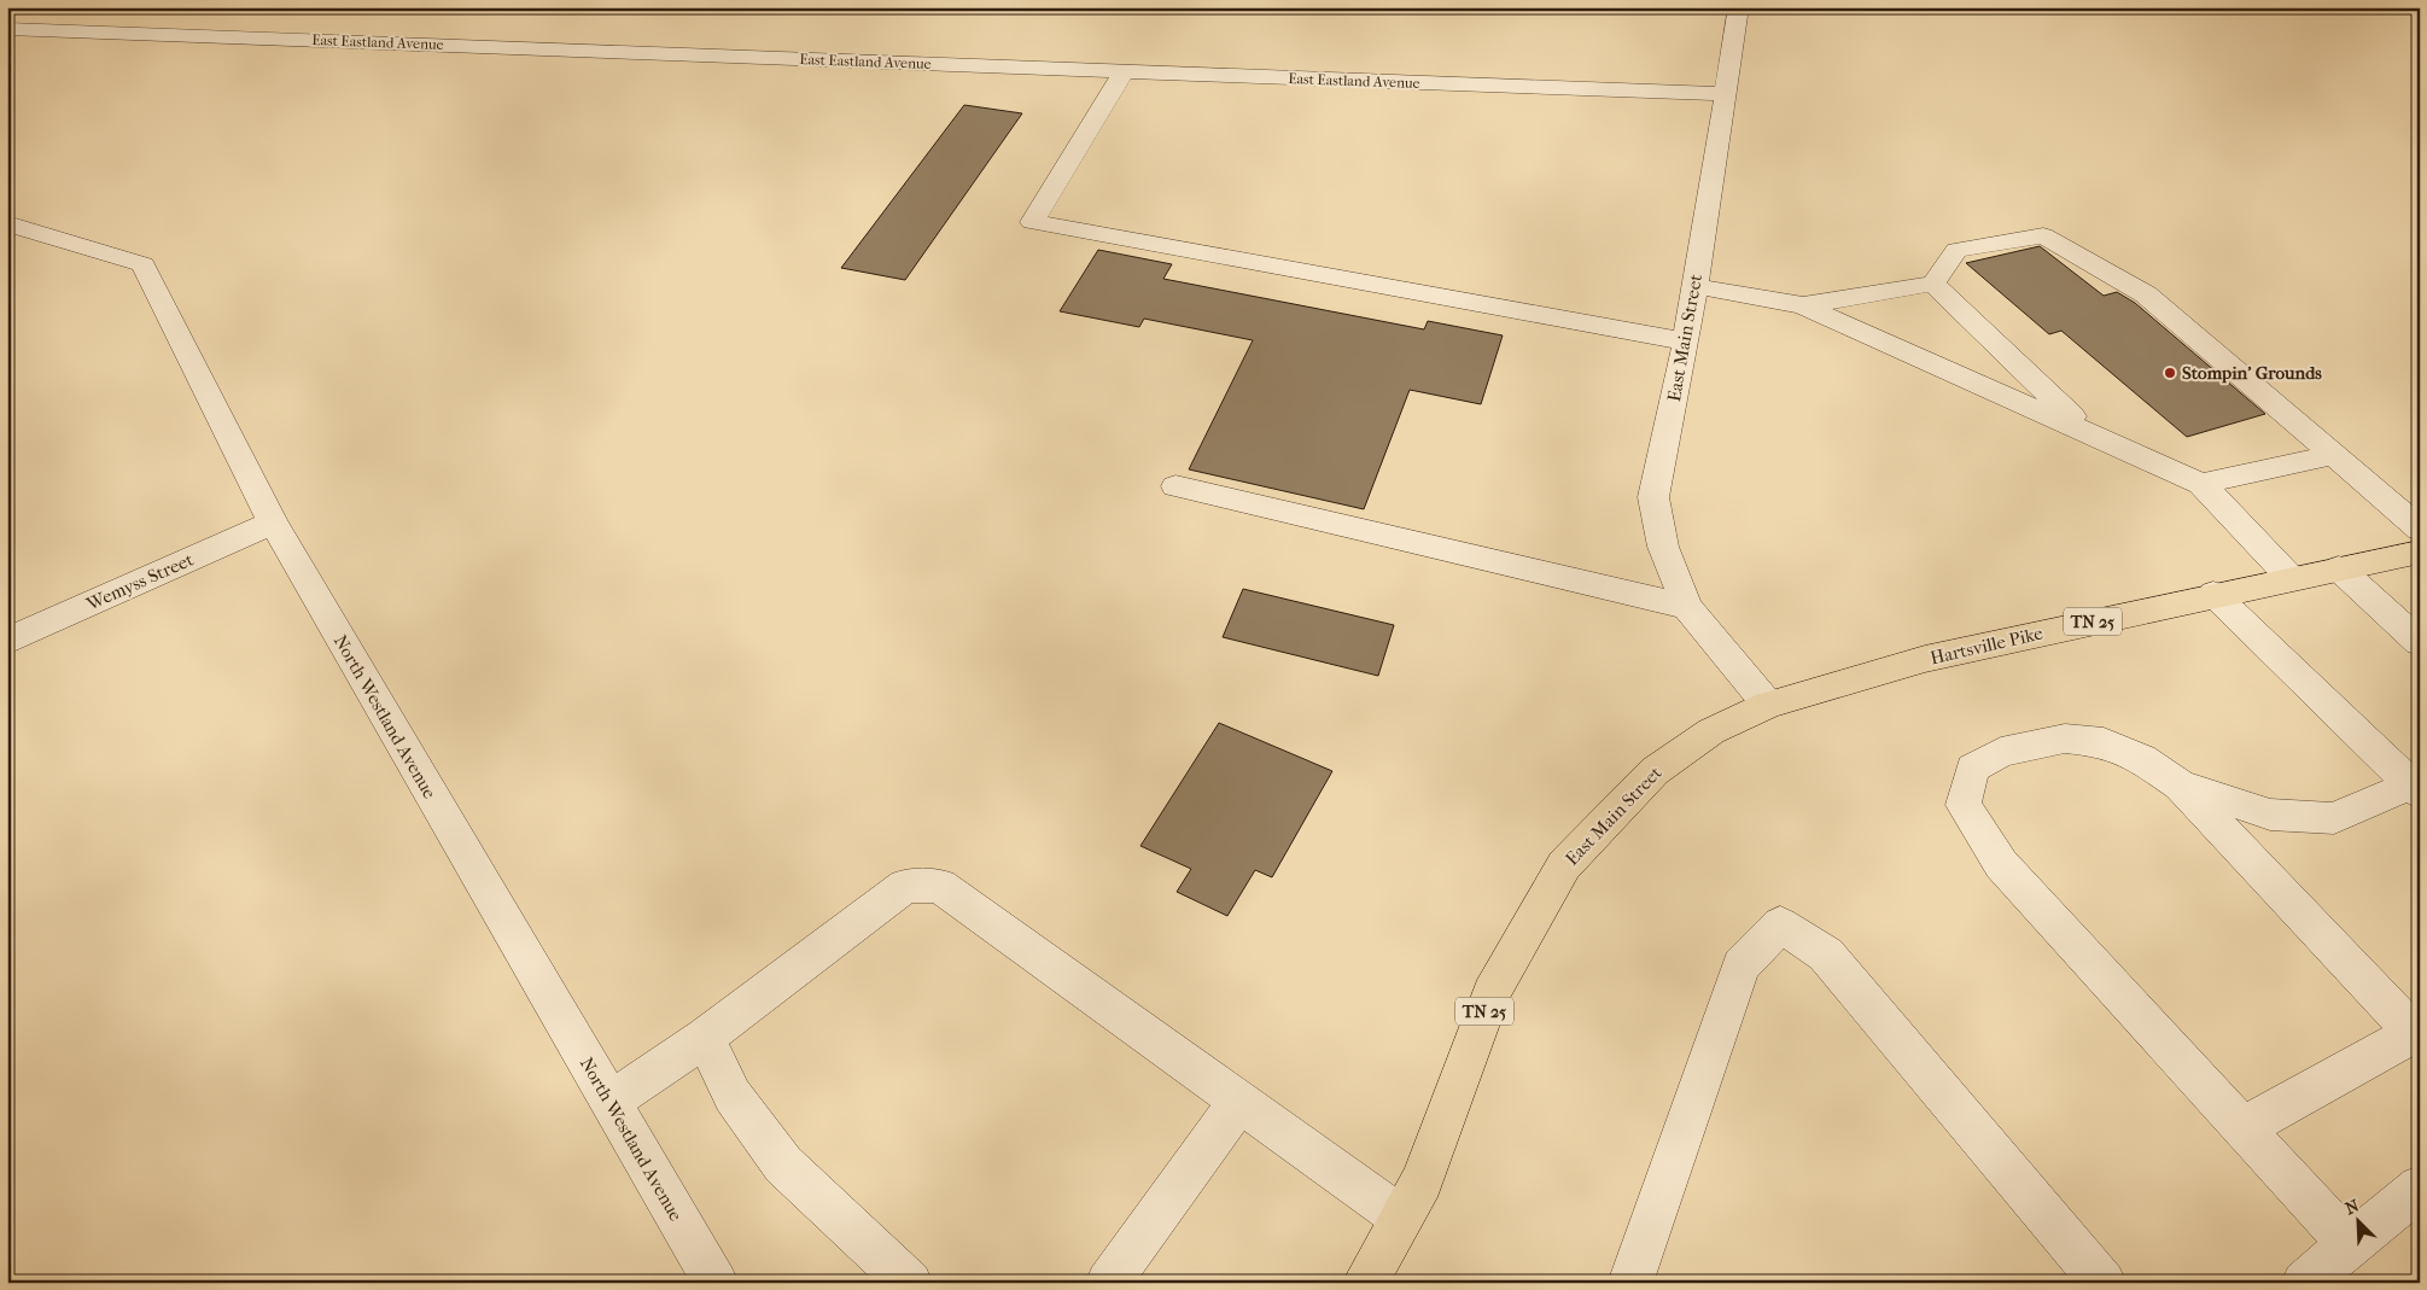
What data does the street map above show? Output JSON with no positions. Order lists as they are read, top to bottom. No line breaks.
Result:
{"streets":{"main road":["East Main Street","TN 25","Hartsville Pike"],"street":["East Eastland Avenue","Wemyss Street","North Westland Avenue"]},"crossings":[["East Eastland Avenue","East Main Street"],["East Main Street","Hartsville Pike"],["Wemyss Street","North Westland Avenue"]],"places":["Stompin’ Grounds"],"north":"top left"}
